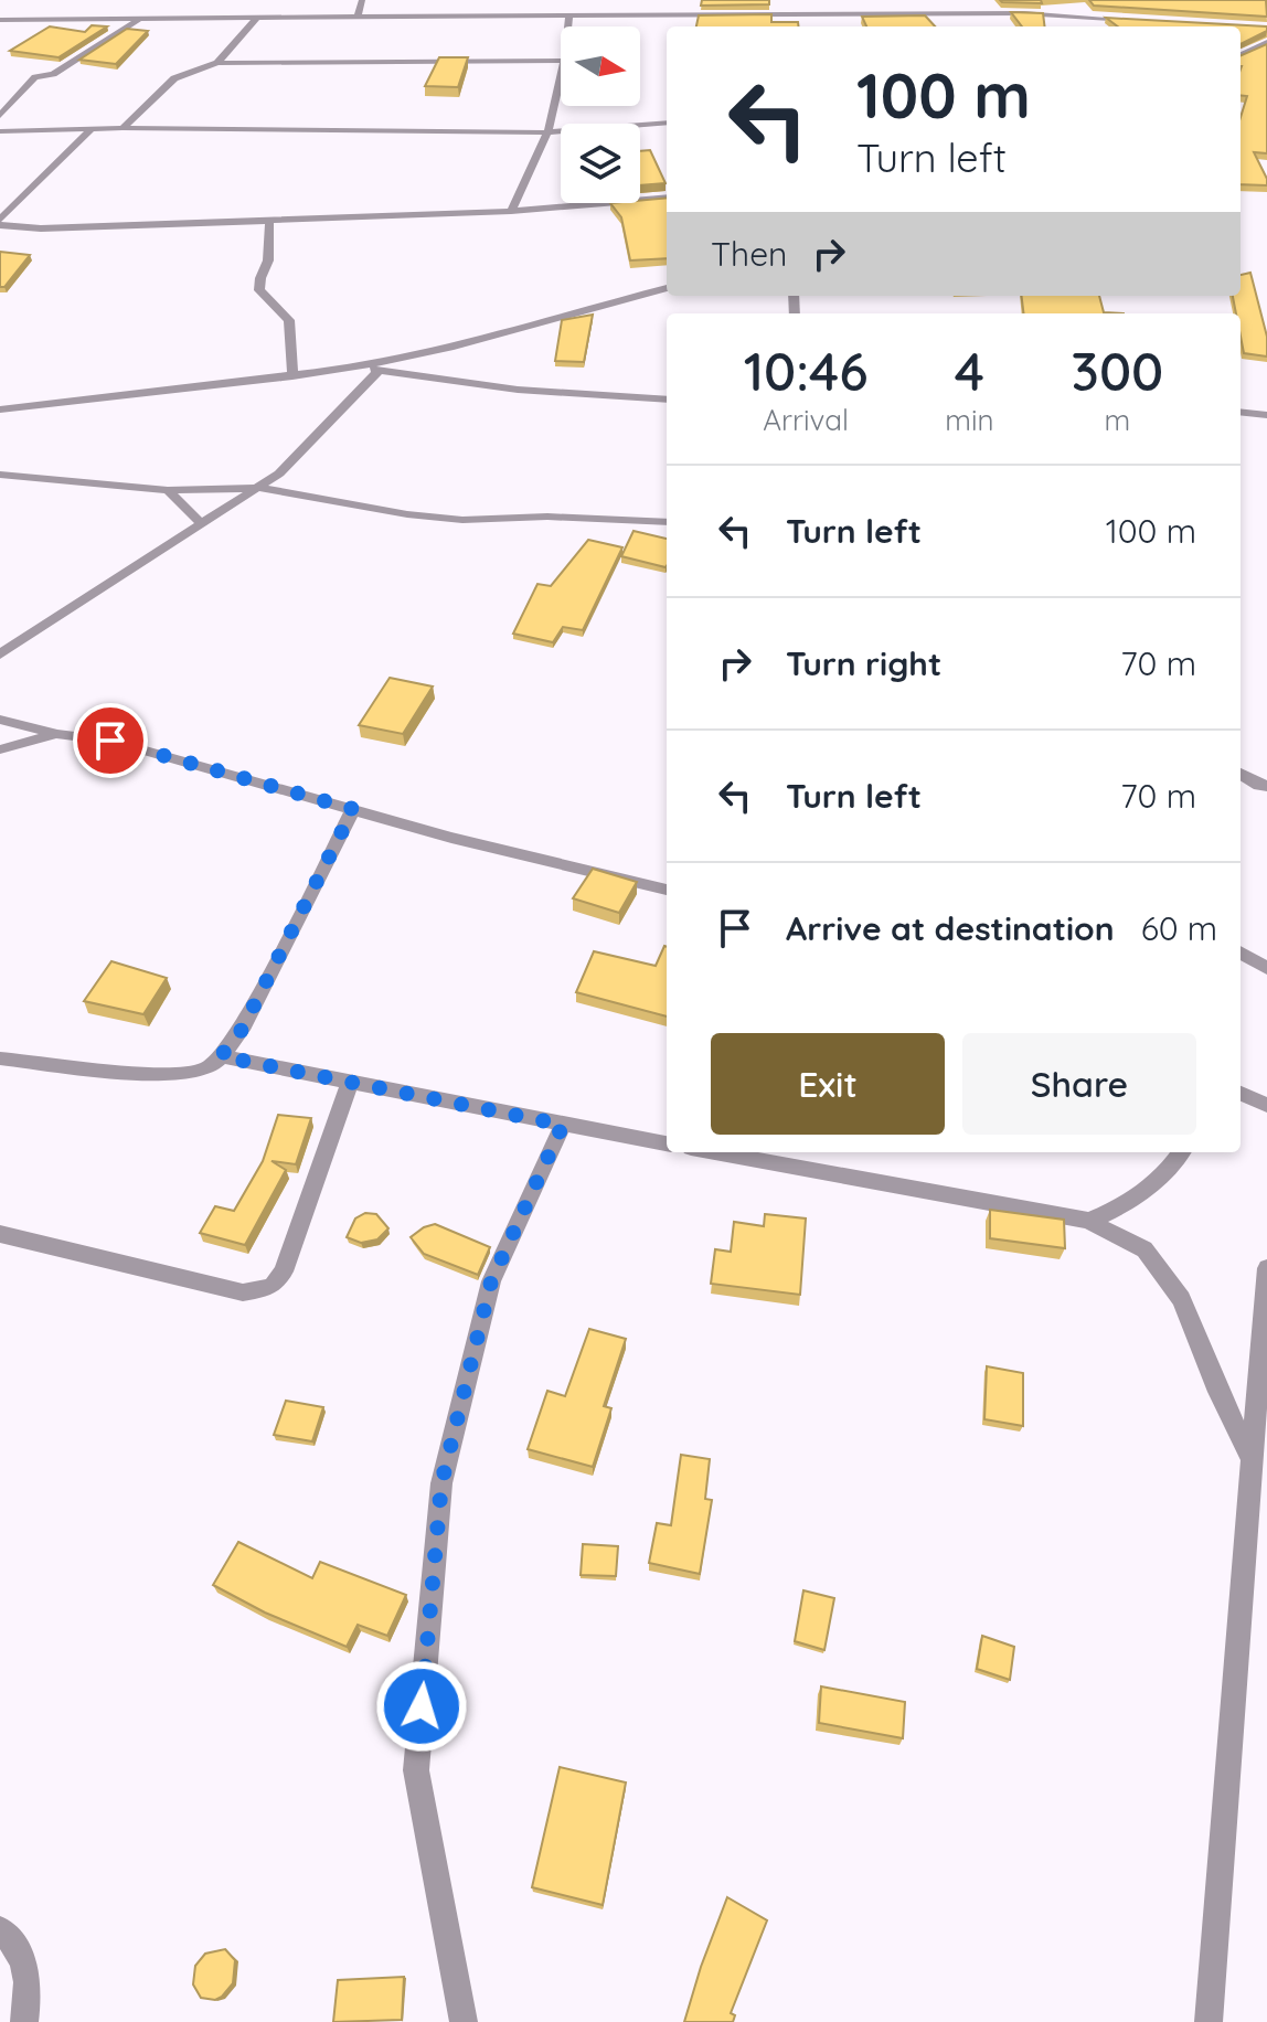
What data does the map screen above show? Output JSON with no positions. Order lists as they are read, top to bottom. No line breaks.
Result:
{"north":"right","page":{"turn":["100 m","Turn left"],"then":"Then","eta":["10:46","Arrival","4","min","300","m"],"list":[{"name":"Turn left","value":"100 m"},{"name":"Turn right","value":"70 m"},{"name":"Turn left","value":"70 m"},{"name":"Arrive at destination","value":"60 m"}],"buttons":["Exit","Share"]}}
